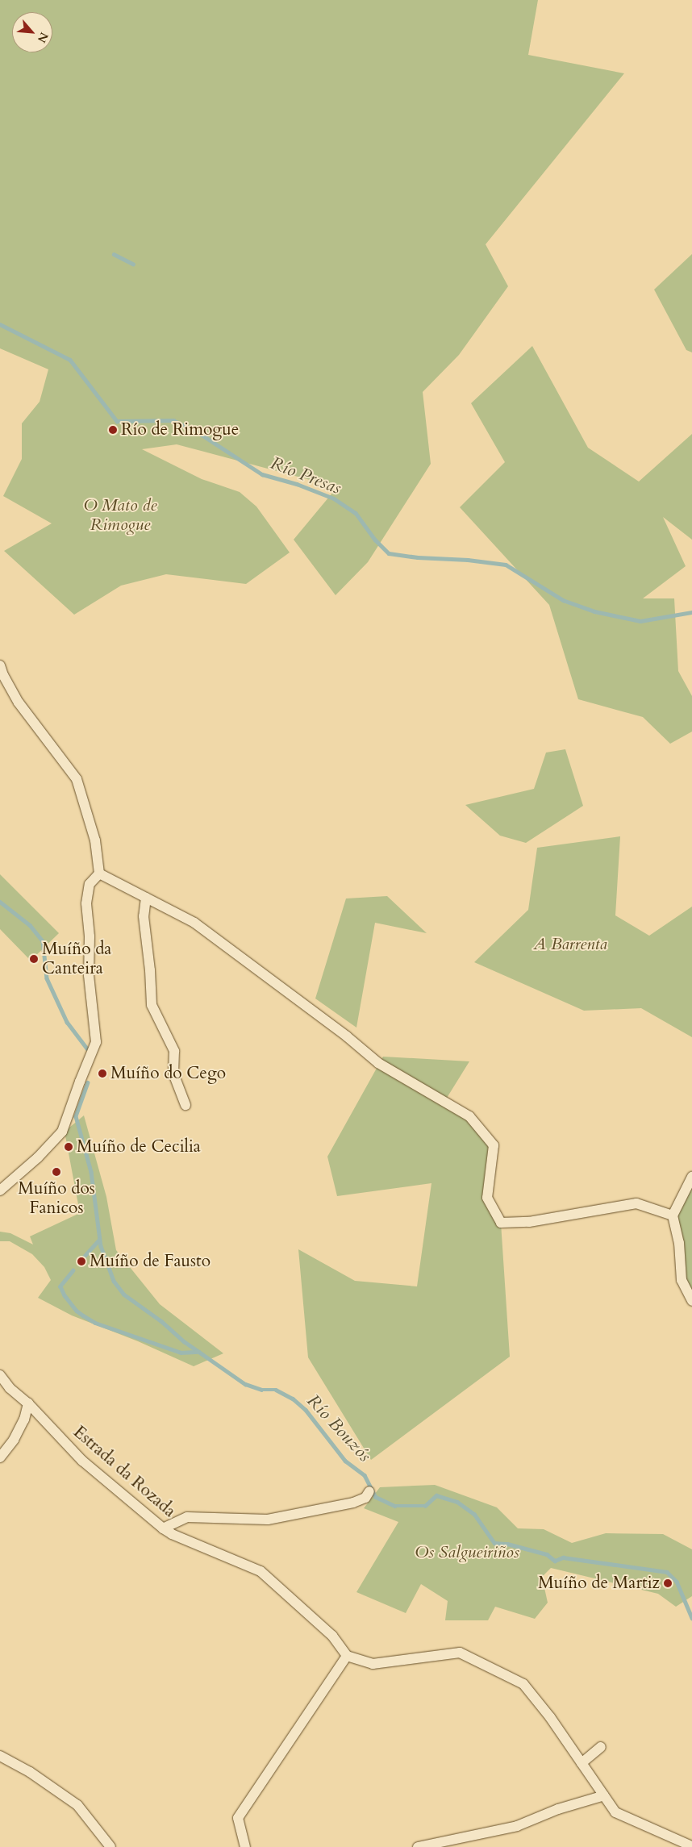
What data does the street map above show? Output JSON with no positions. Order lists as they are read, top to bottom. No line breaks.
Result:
{"streets":{"street":["Estrada da Rozada"]},"water":["Río Presas","Río Bouzós"],"parks":["O Mato de Rimogue","A Barrenta","Os Salgueiriños"],"places":["Río de Rimogue","Muíño da Canteira","Muíño do Cego","Muíño de Cecilia","Muíño dos Fanicos","Muíño de Fausto","Muíño de Martiz"],"north":"bottom right"}
